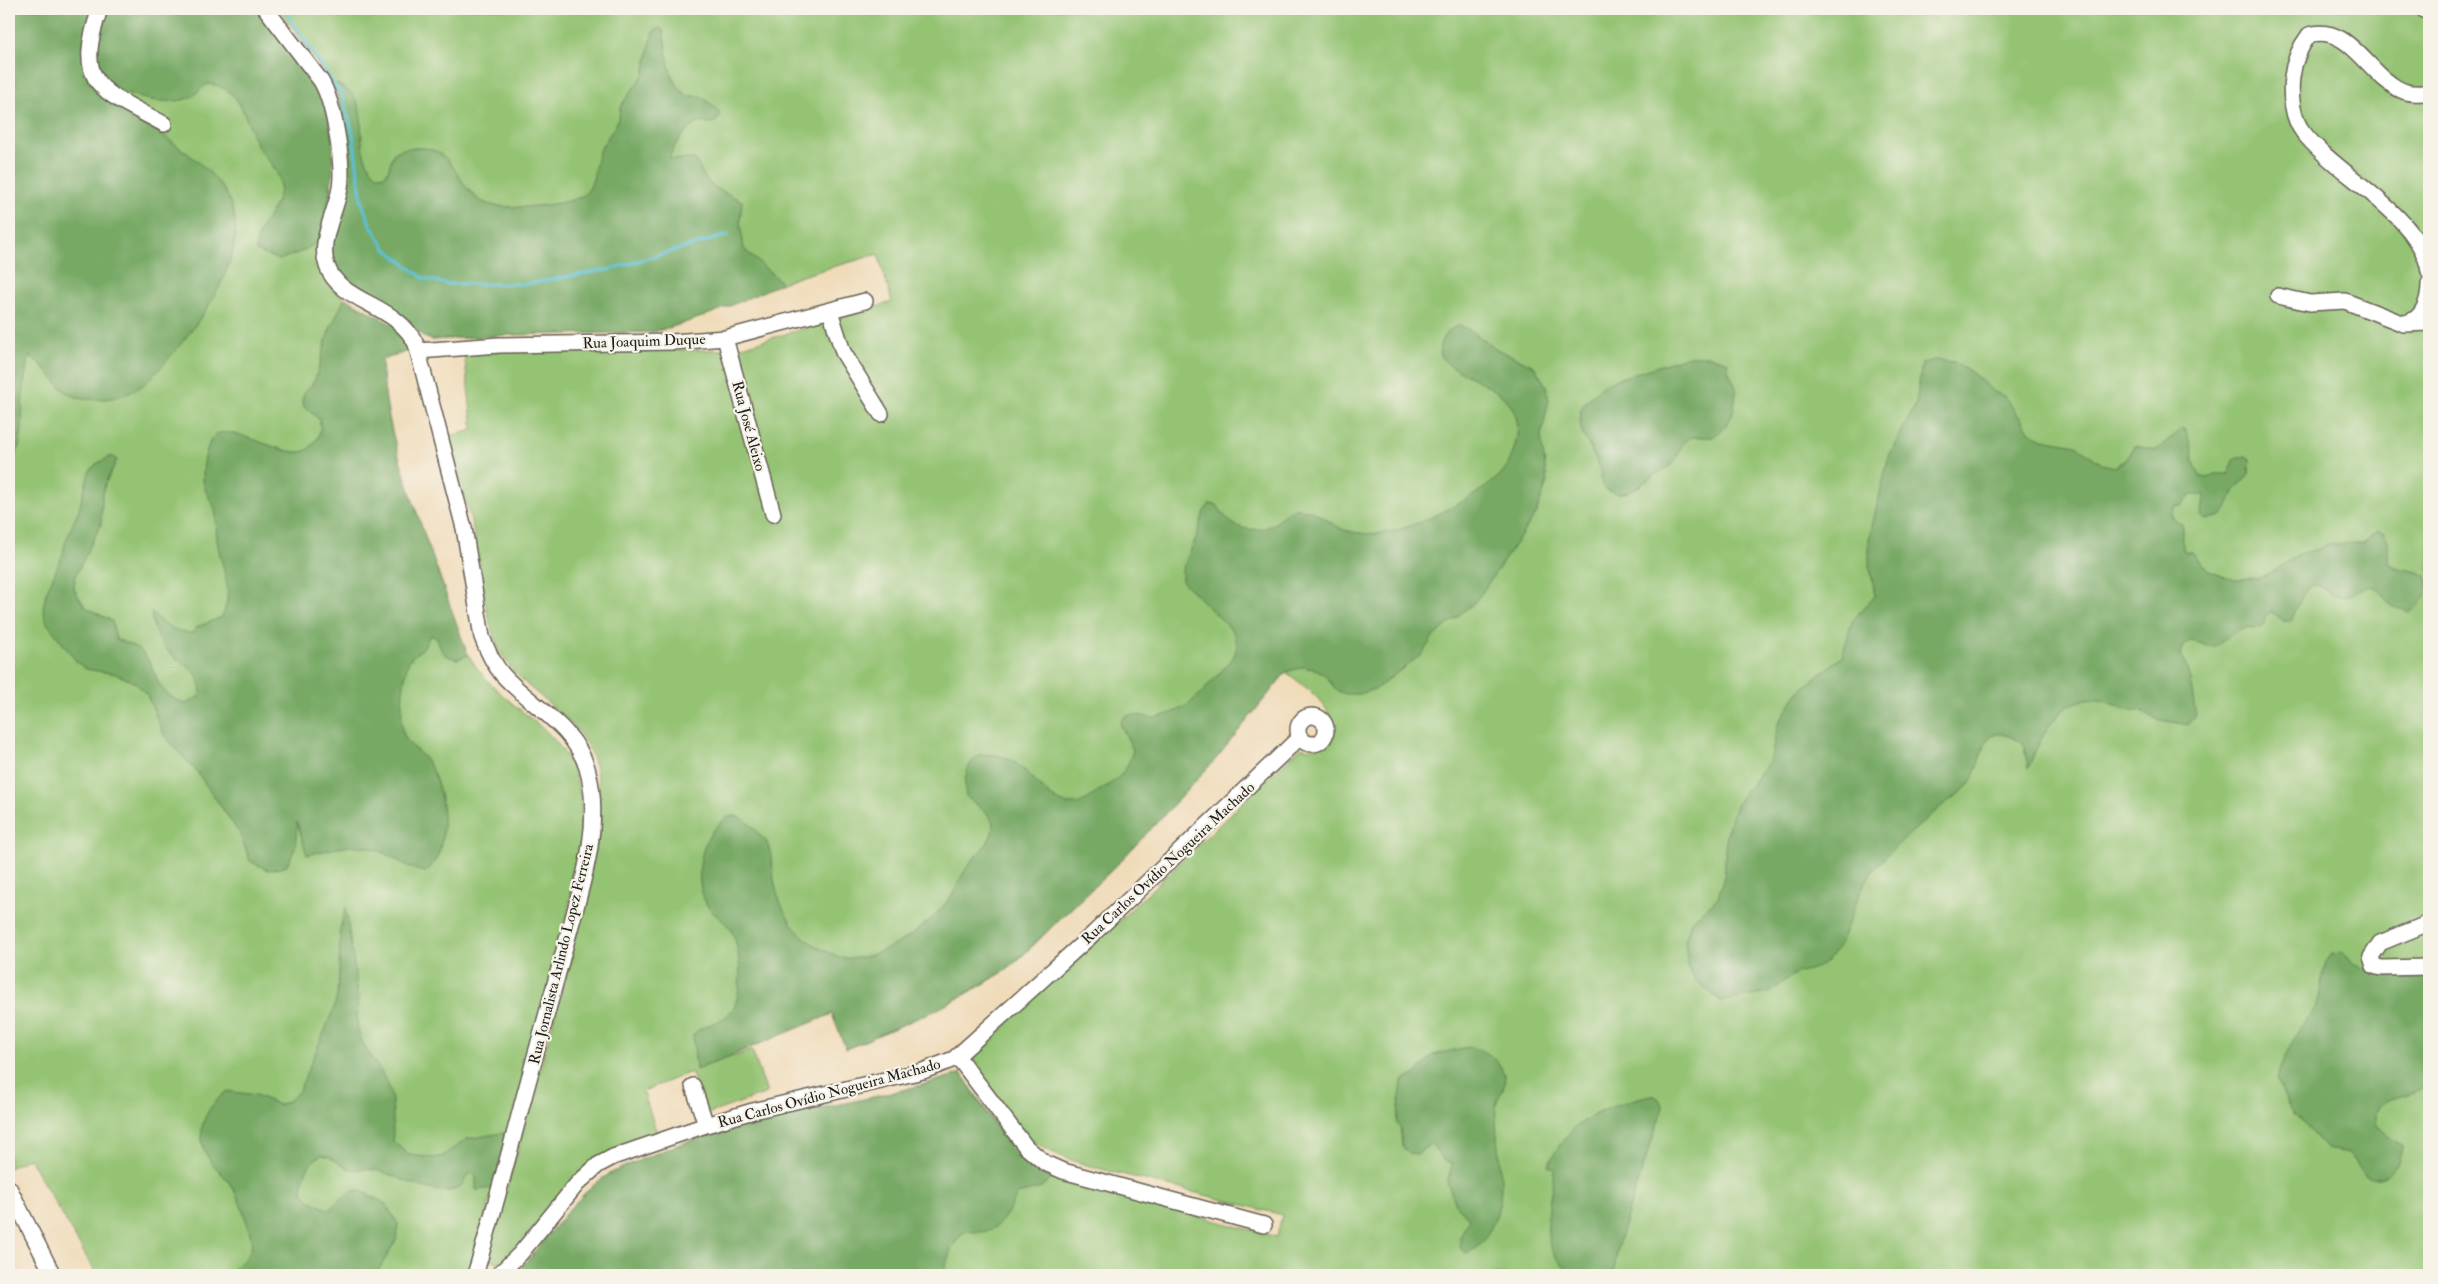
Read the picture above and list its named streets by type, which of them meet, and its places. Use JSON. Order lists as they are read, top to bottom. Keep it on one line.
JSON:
{"streets":{"street":["Rua Joaquim Duque","Rua José Aleixo","Rua Carlos Ovídio Nogueira Machado","Rua Jornalista Arlindo Lopez Ferreira"]},"crossings":[["Rua Joaquim Duque","Rua José Aleixo"],["Rua Joaquim Duque","Rua Jornalista Arlindo Lopez Ferreira"]]}
